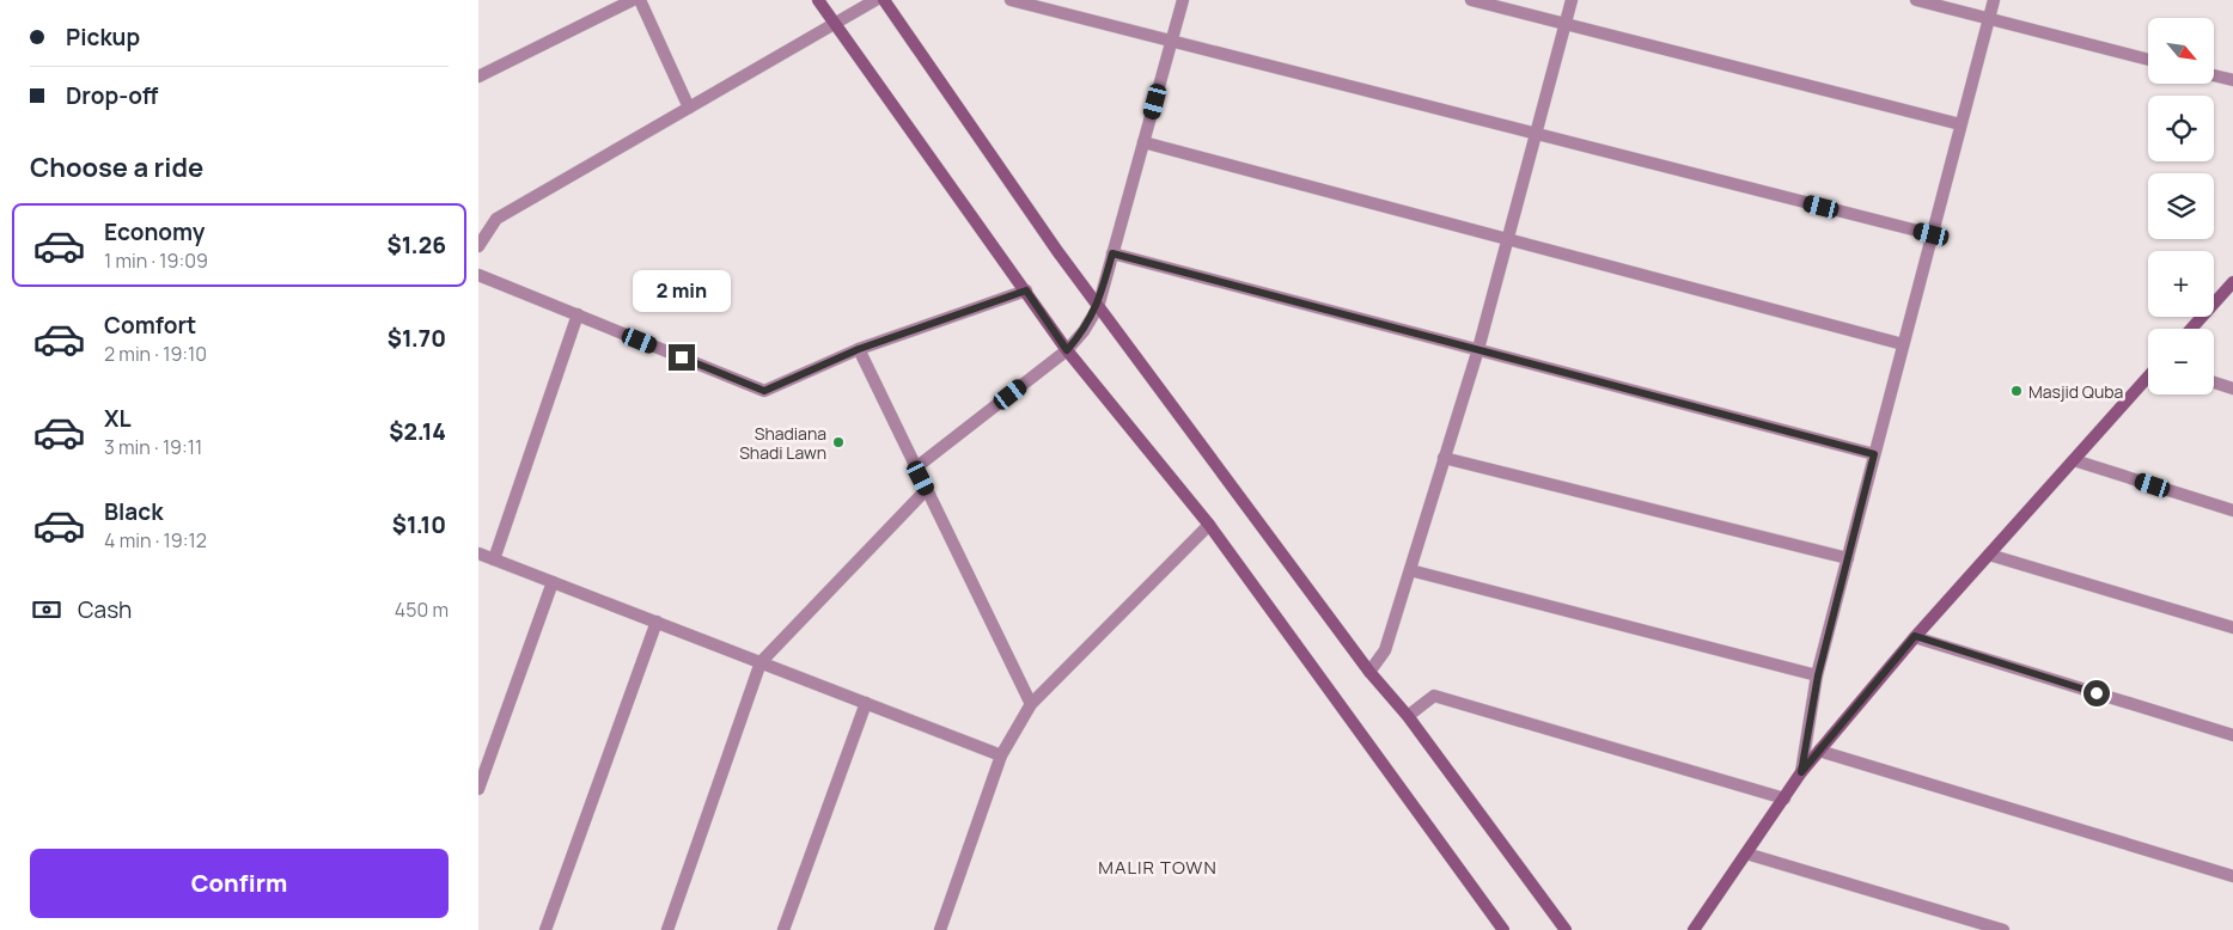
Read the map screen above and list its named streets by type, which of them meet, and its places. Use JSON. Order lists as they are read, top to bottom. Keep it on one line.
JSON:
{"districts":["MALIR TOWN"],"places":["Masjid Quba","Shadiana Shadi Lawn"],"north":"bottom right","page":{"banner":["Pickup","Drop-off"],"map_buttons":["+","−"],"heading":"Choose a ride","list":[{"name":"Economy","note":"1 min · 19:09","value":"$1.26"},{"name":"Comfort","note":"2 min · 19:10","value":"$1.70"},{"name":"XL","note":"3 min · 19:11","value":"$2.14"},{"name":"Black","note":"4 min · 19:12","value":"$1.10"}],"bubble":"2 min","pay":["Cash","450 m"],"buttons":"Confirm"}}
